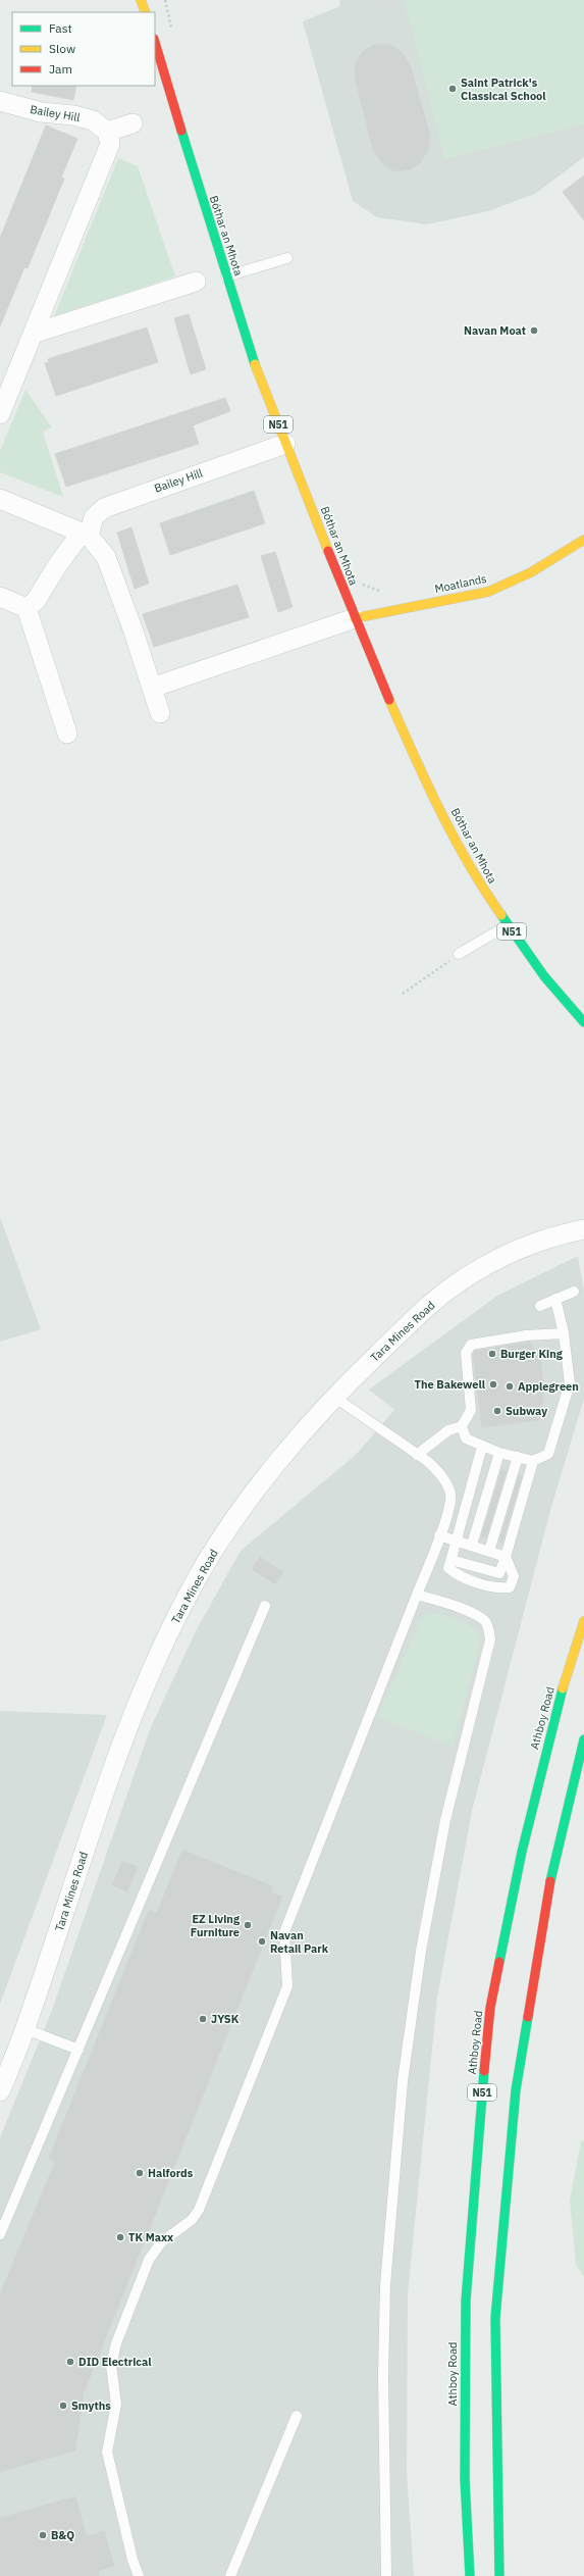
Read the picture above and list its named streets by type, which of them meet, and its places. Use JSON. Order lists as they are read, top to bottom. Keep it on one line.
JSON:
{"streets":{"main road":["Bóthar an Mhota","N51","Moatlands","Athboy Road"],"street":["Bailey Hill","Tara Mines Road"]},"crossings":[["Bailey Hill","Bóthar an Mhota"],["Bóthar an Mhota","Moatlands"]],"places":["Saint Patrick's Classical School","Navan Moat","Burger King","The Bakewell","Applegreen","Subway","EZ Living Furniture","Navan Retail Park","JYSK","Halfords","TK Maxx","DID Electrical","Smyths","B&Q"],"legend":["Fast","Slow","Jam"]}
